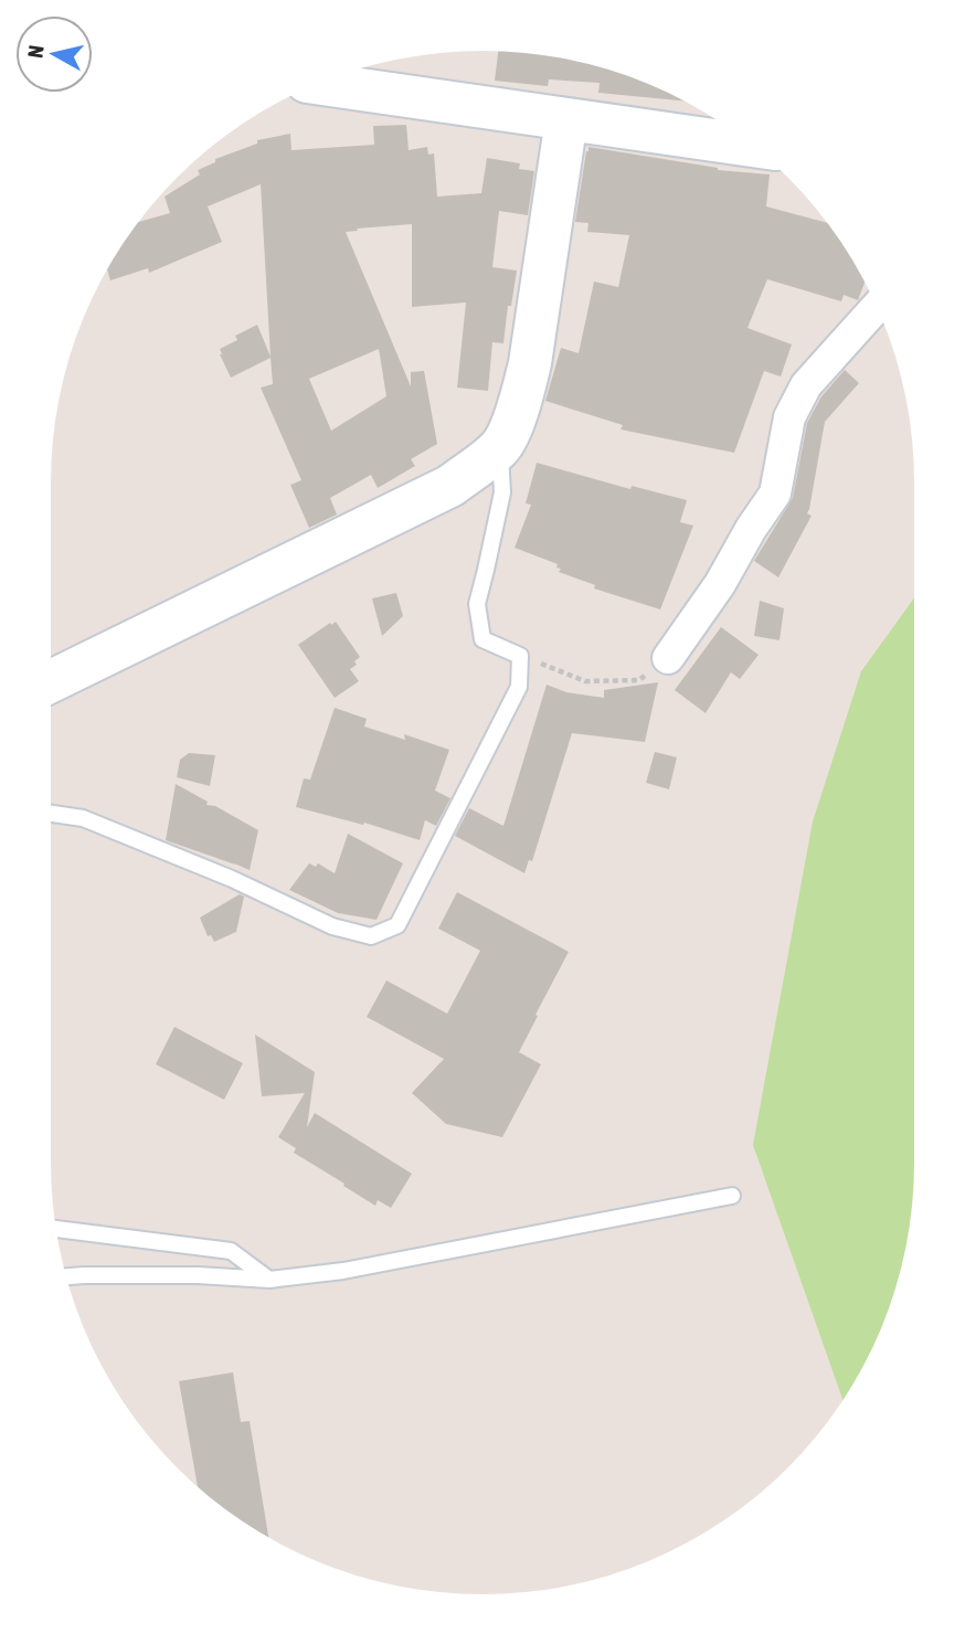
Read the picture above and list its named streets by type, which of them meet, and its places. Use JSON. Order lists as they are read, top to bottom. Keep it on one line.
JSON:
{"north":"left"}
